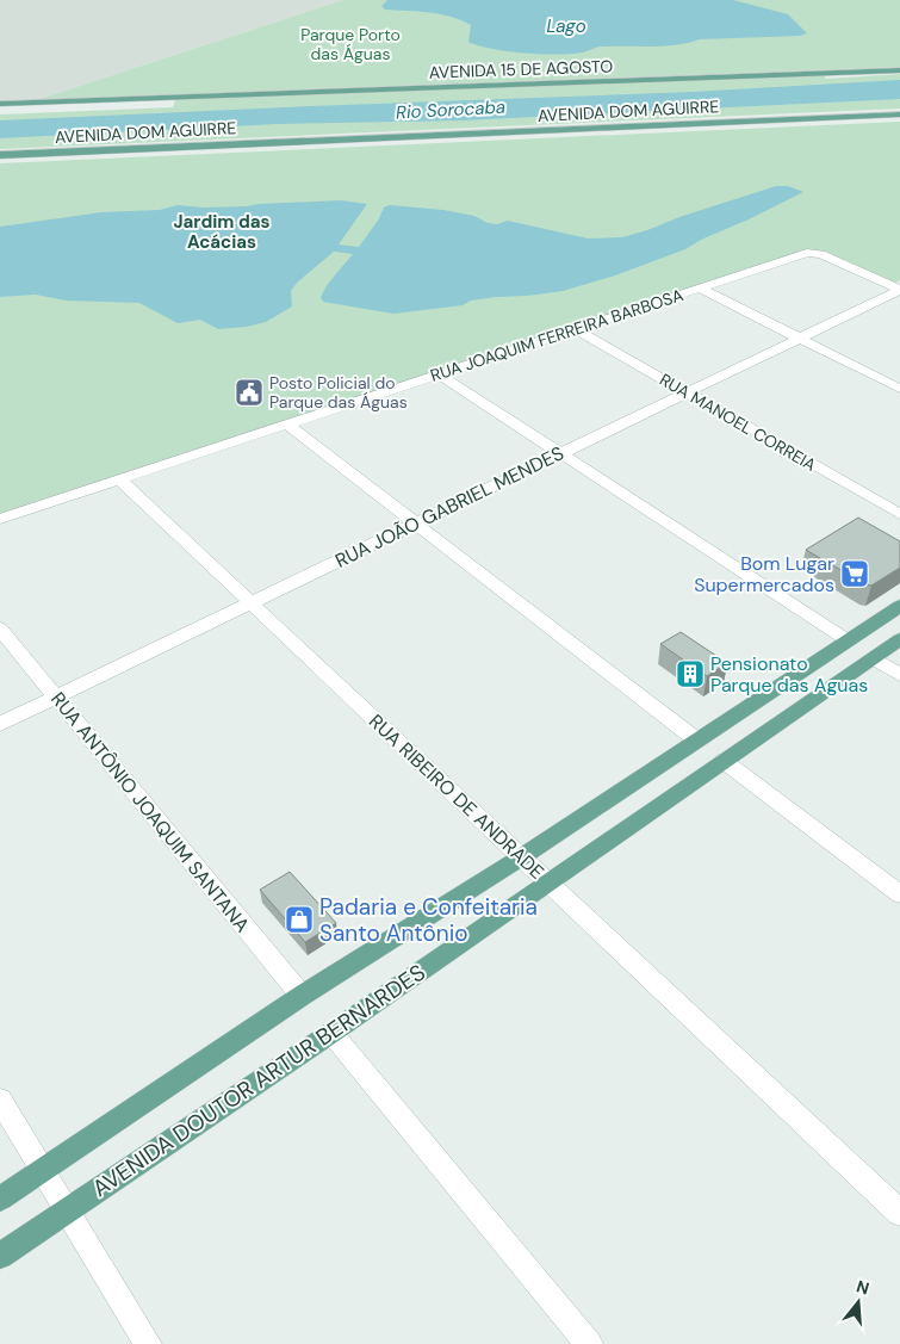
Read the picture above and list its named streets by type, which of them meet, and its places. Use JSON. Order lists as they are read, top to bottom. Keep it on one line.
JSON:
{"streets":{"main road":["AVENIDA 15 DE AGOSTO","AVENIDA DOM AGUIRRE","AVENIDA DOUTOR ARTUR BERNARDES"],"street":["RUA JOAQUIM FERREIRA BARBOSA","RUA MANOEL CORREIA","RUA JOÃO GABRIEL MENDES","RUA RIBEIRO DE ANDRADE","RUA ANTÔNIO JOAQUIM SANTANA"]},"crossings":[["RUA JOAQUIM FERREIRA BARBOSA","RUA MANOEL CORREIA"],["RUA JOAQUIM FERREIRA BARBOSA","RUA JOÃO GABRIEL MENDES"],["RUA JOAQUIM FERREIRA BARBOSA","RUA RIBEIRO DE ANDRADE"],["RUA MANOEL CORREIA","RUA JOÃO GABRIEL MENDES"],["RUA JOÃO GABRIEL MENDES","RUA RIBEIRO DE ANDRADE"],["RUA JOÃO GABRIEL MENDES","RUA ANTÔNIO JOAQUIM SANTANA"],["RUA RIBEIRO DE ANDRADE","AVENIDA DOUTOR ARTUR BERNARDES"],["RUA ANTÔNIO JOAQUIM SANTANA","AVENIDA DOUTOR ARTUR BERNARDES"]],"districts":["Jardim das Acácias"],"water":["Lago","Rio Sorocaba"],"parks":["Parque Porto das Águas"],"places":{"public building":["Posto Policial do Parque das Águas"],"supermarket":["Bom Lugar Supermercados"],"building":["Pensionato Parque das Aguas"],"shop":["Padaria e Confeitaria Santo Antônio"]},"north":"top"}
